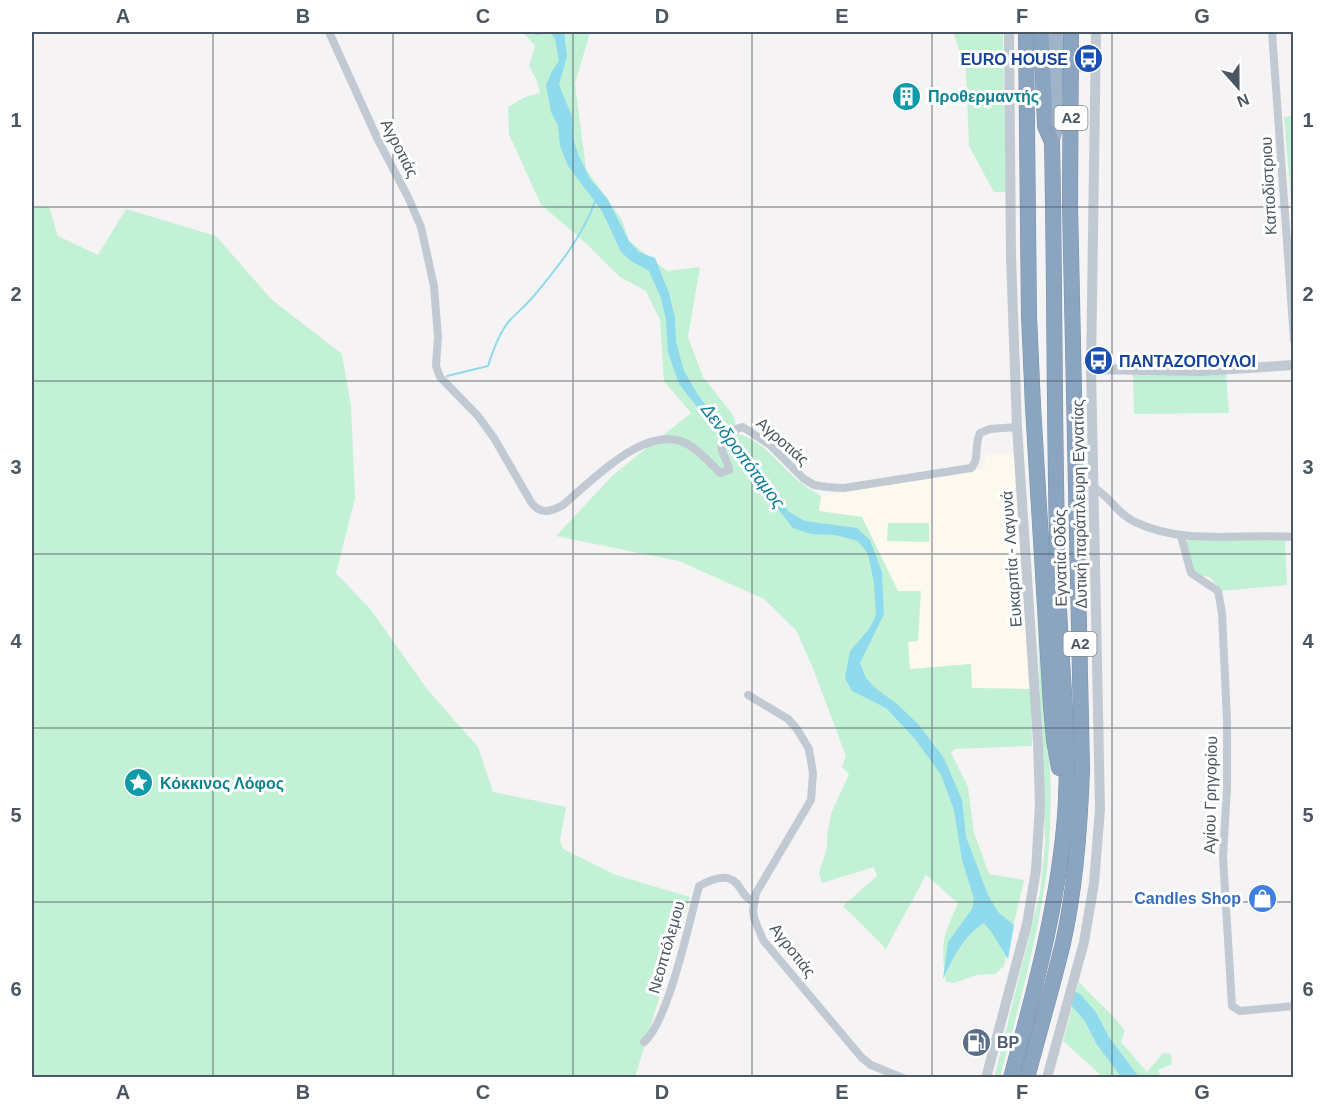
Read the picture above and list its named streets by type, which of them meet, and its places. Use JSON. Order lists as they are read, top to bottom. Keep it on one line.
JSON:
{"streets":{"highway":["Α2","Εγνατία Οδός"],"street":["Αγροτιάς","Καποδίστριου","Δυτική παράπλευρη Εγνατίας","Ευκαρπία - Λαγυνά","Αγίου Γρηγορίου","Νεοπτόλεμου"]},"crossings":[["Α2","Εγνατία Οδός"],["Αγροτιάς","Ευκαρπία - Λαγυνά"],["Αγροτιάς","Νεοπτόλεμου"]],"water":["Δενδροπόταμος"],"places":{"bus stop":["EURO HOUSE","ΠΑΝΤΑΖΟΠΟΥΛΟΙ"],"building":["Προθερμαντής"],"place":["Κόκκινος Λόφος"],"shop":["Candles Shop"],"fuel station":["BP"]},"north":"bottom","grid":{"columns":["A","B","C","D","E","F","G"],"rows":["1","2","3","4","5","6"]}}
